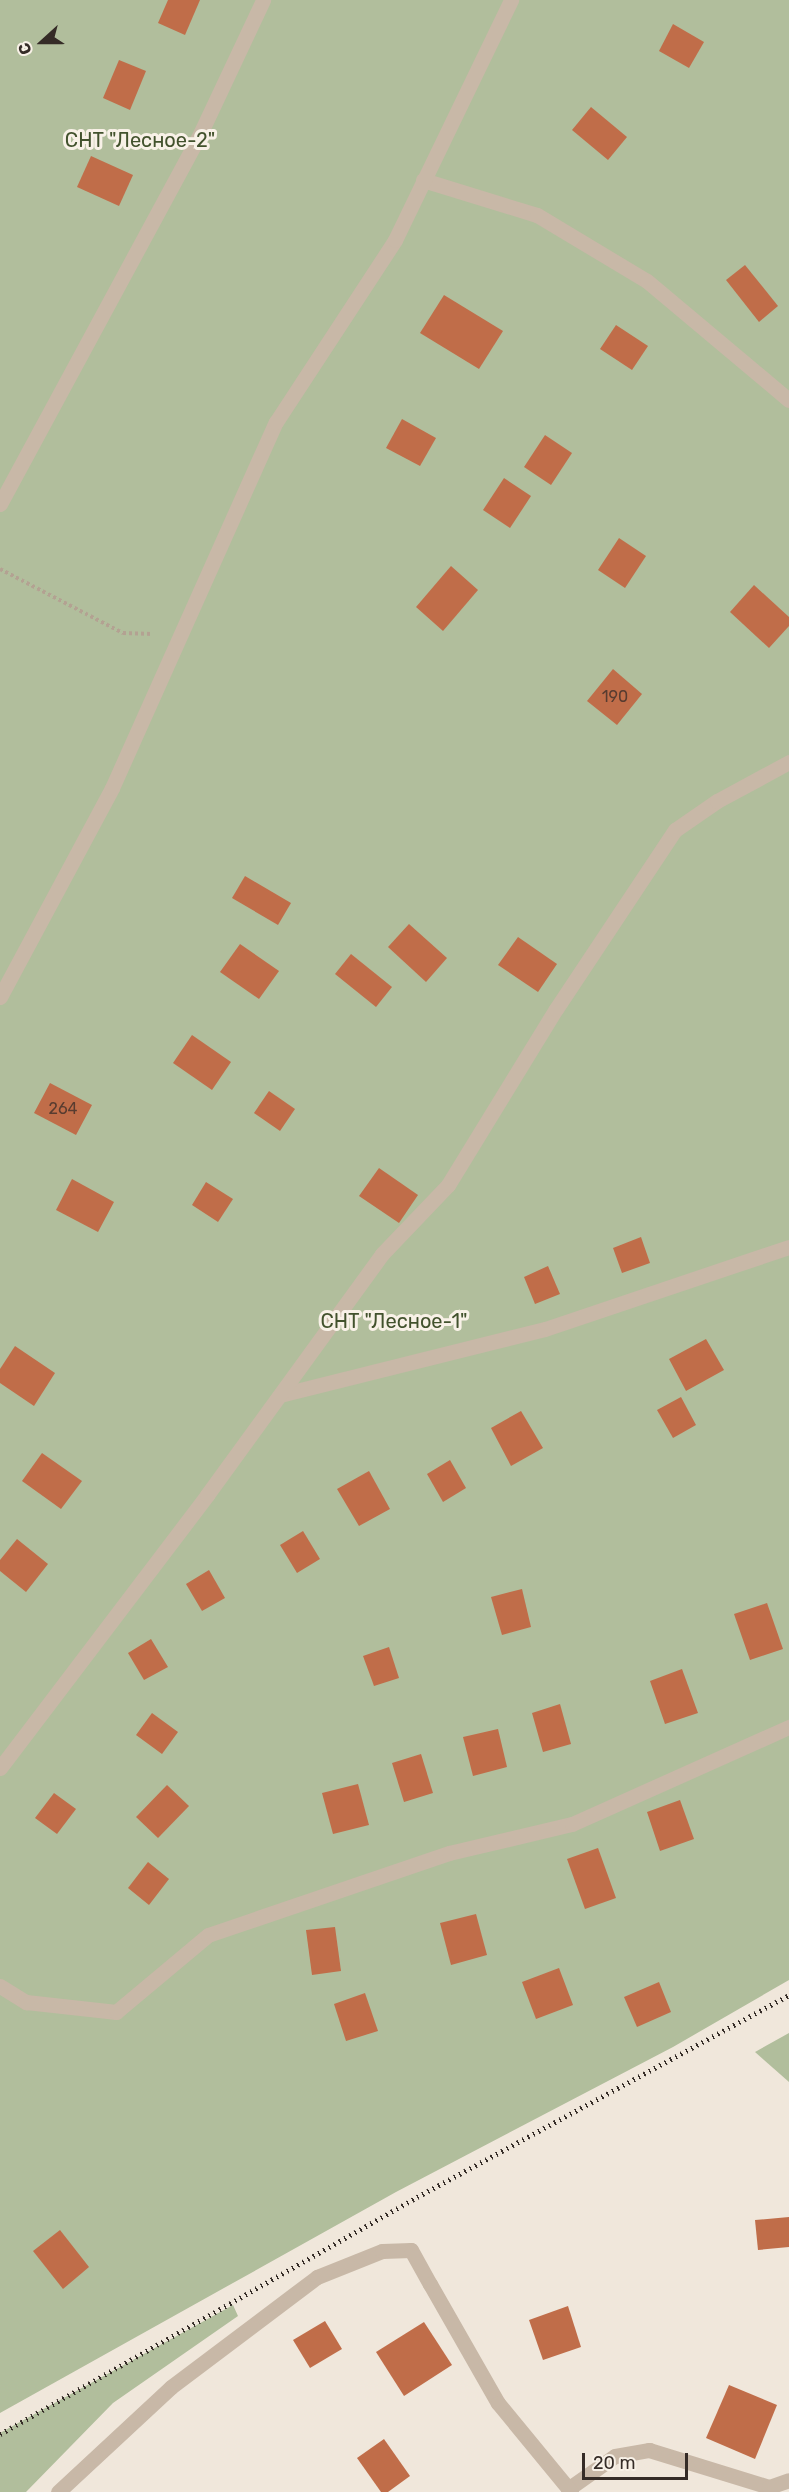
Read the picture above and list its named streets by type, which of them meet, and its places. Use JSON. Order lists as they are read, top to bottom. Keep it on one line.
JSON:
{"parks":["СНТ \"Лесное-2\"","СНТ \"Лесное-1\""],"house_numbers":["190","264"],"scale_bar":"20 m","north":"left"}
